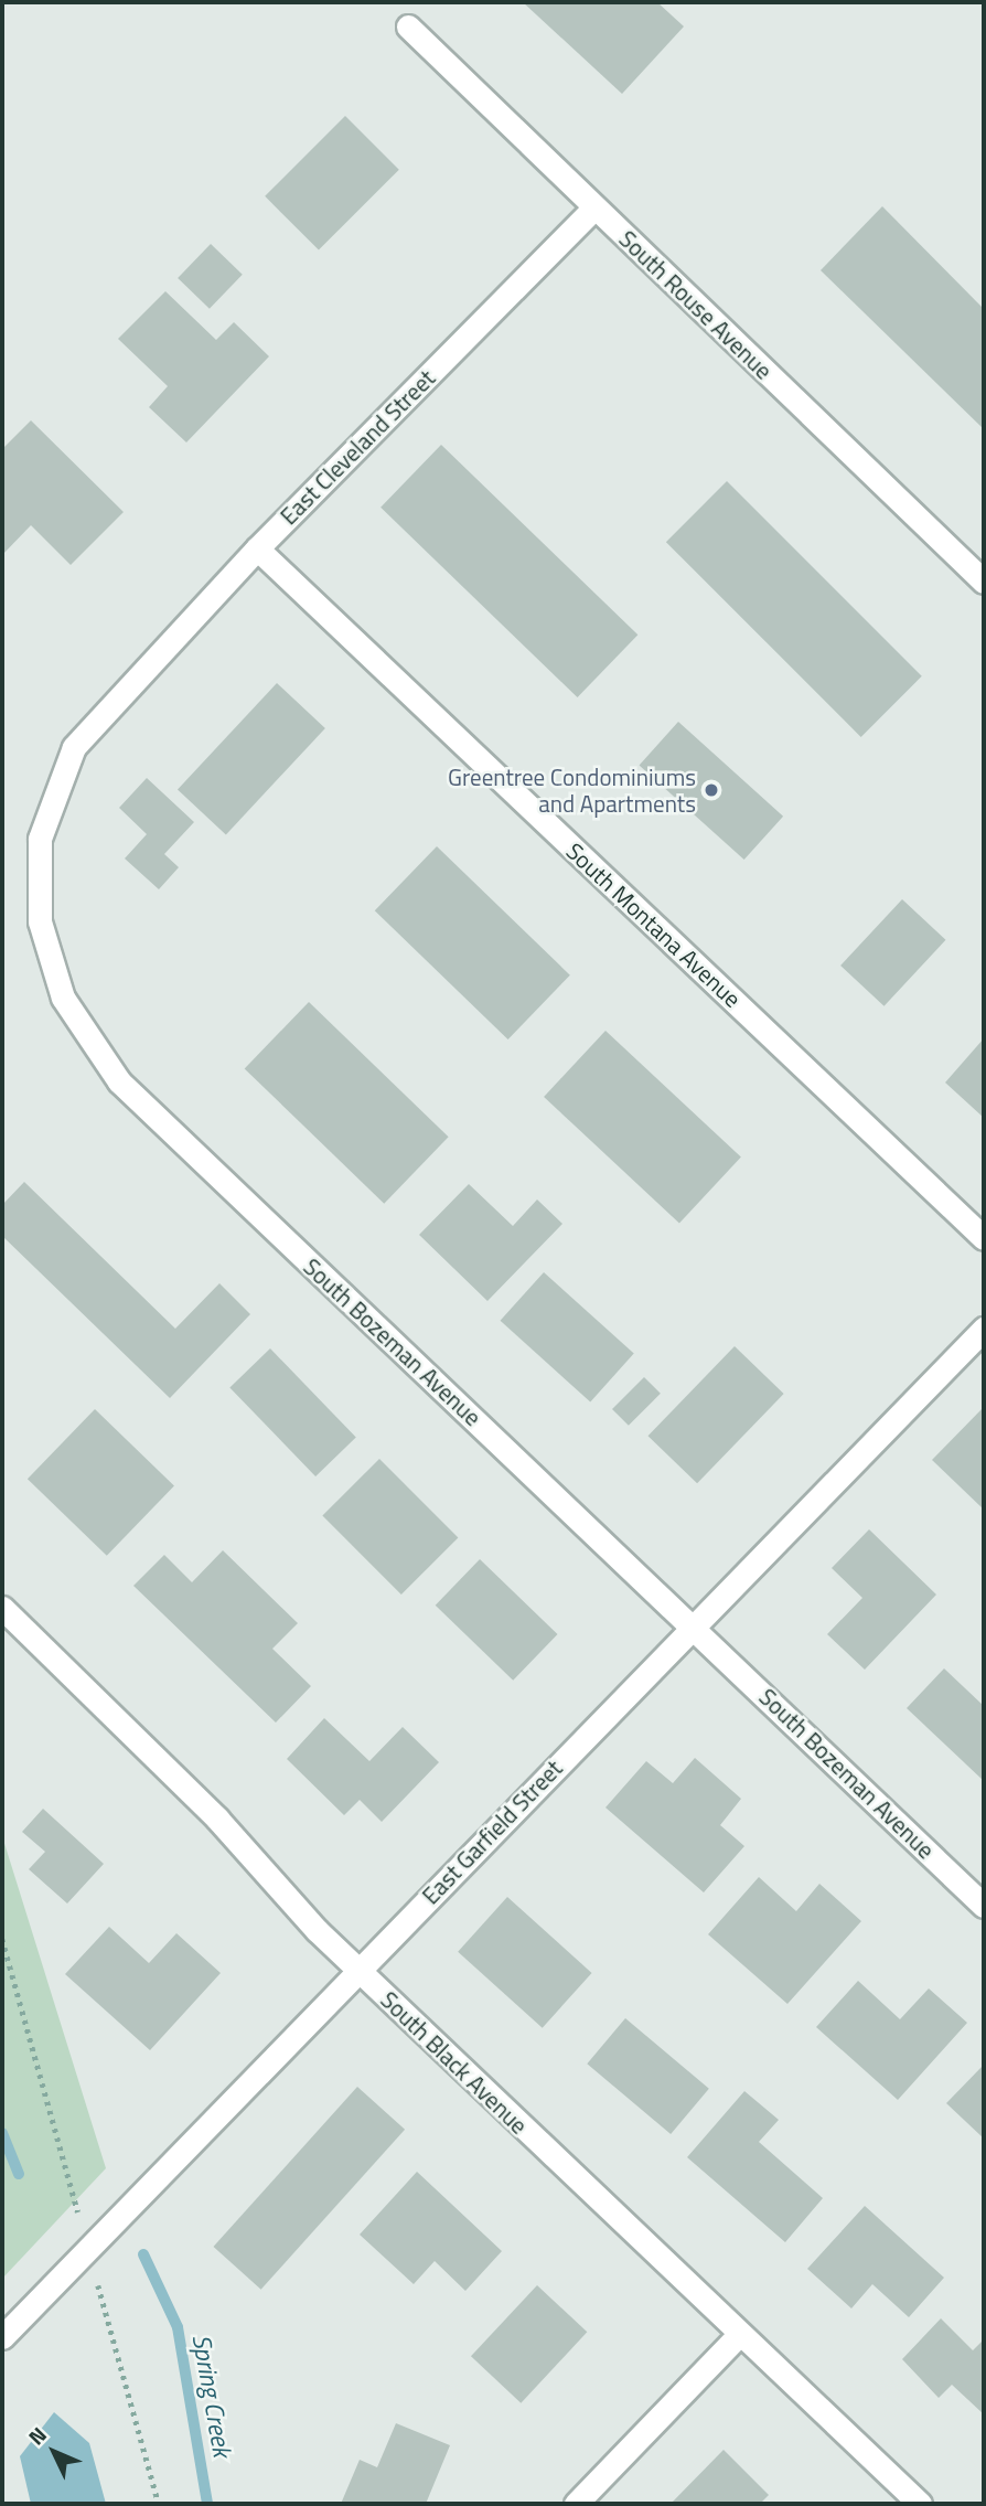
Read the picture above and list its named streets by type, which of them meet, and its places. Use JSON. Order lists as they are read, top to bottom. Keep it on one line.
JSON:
{"streets":{"street":["South Rouse Avenue","East Cleveland Street","South Montana Avenue","South Bozeman Avenue","East Garfield Street","South Black Avenue"]},"crossings":[["South Rouse Avenue","East Cleveland Street"],["East Cleveland Street","South Montana Avenue"],["East Cleveland Street","South Bozeman Avenue"],["South Bozeman Avenue","East Garfield Street"],["East Garfield Street","South Black Avenue"]],"water":["Spring Creek"],"places":["Greentree Condominiums and Apartments"],"north":"top left"}
